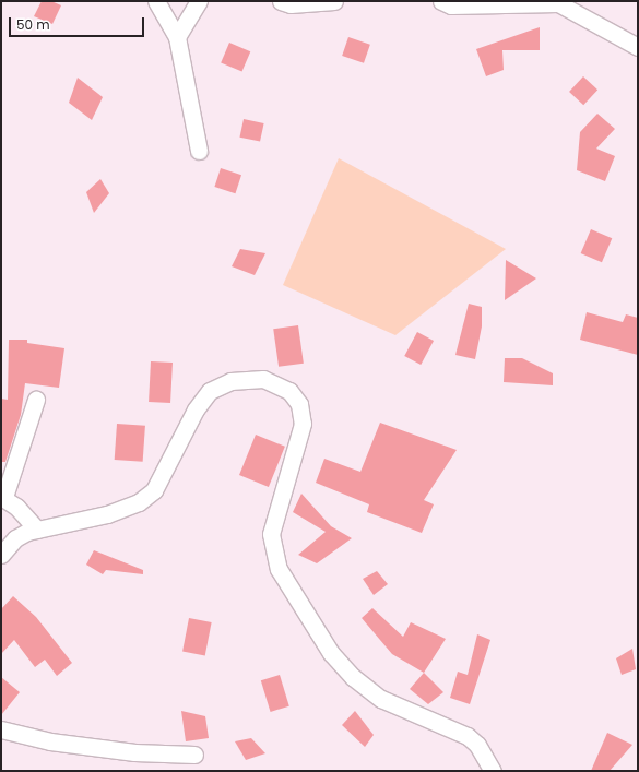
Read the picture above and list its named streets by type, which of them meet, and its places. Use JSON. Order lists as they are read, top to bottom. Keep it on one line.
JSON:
{"scale_bar":"50 m"}
